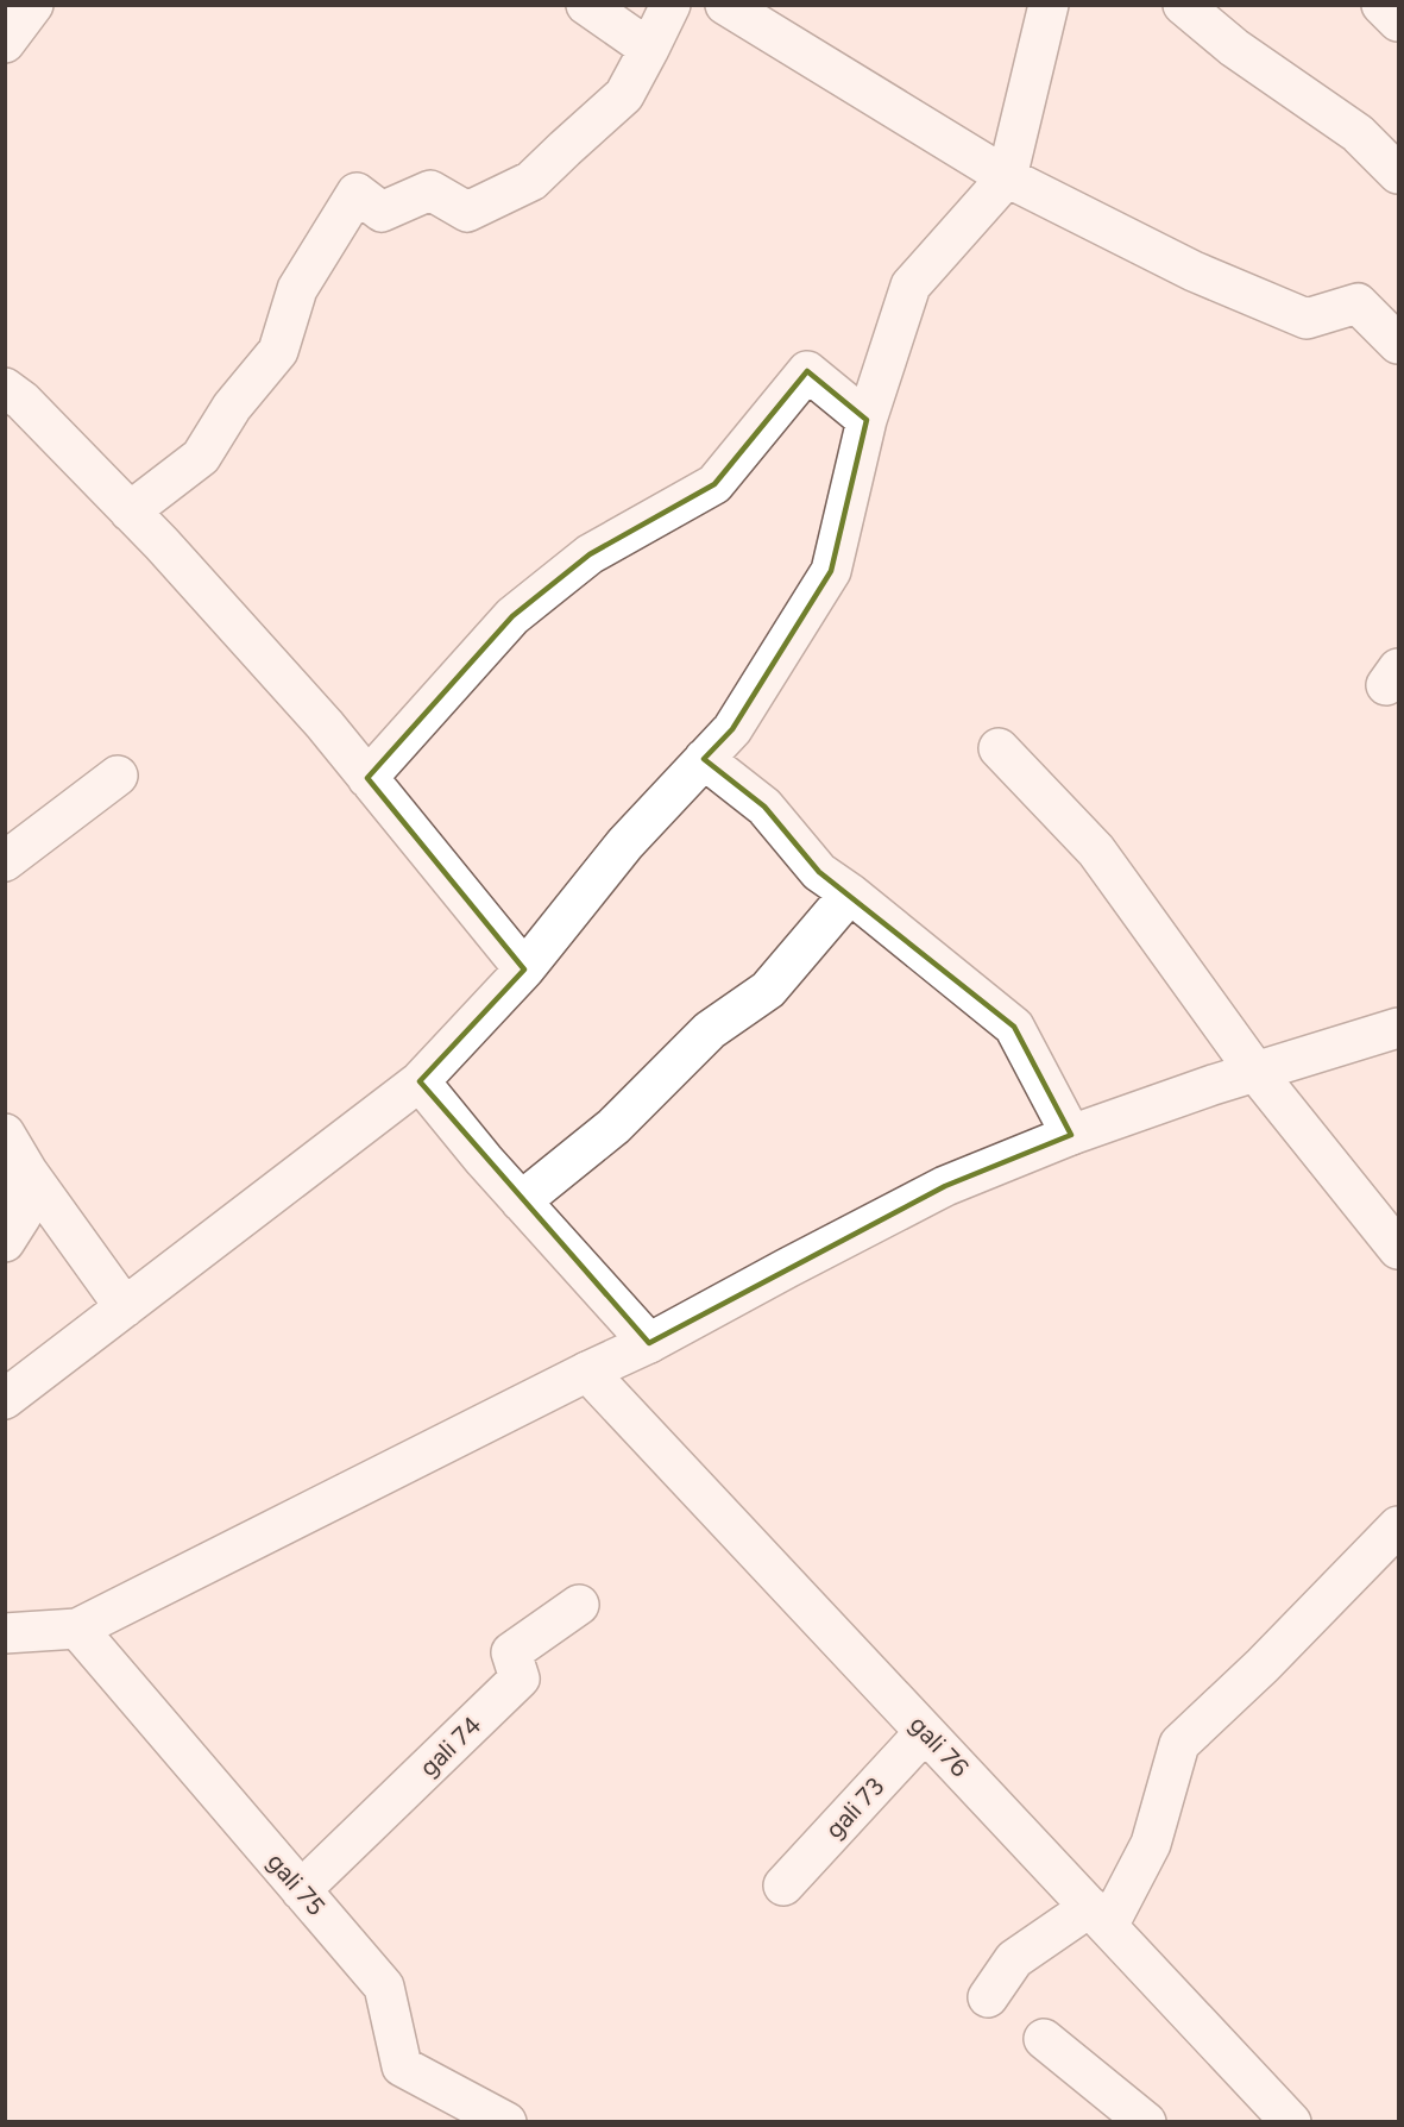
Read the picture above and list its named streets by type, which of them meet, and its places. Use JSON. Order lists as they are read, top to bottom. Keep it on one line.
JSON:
{"streets":{"street":["gali 74","gali 76","gali 73","gali 75"]},"crossings":[["gali 74","gali 75"],["gali 76","gali 73"]]}
